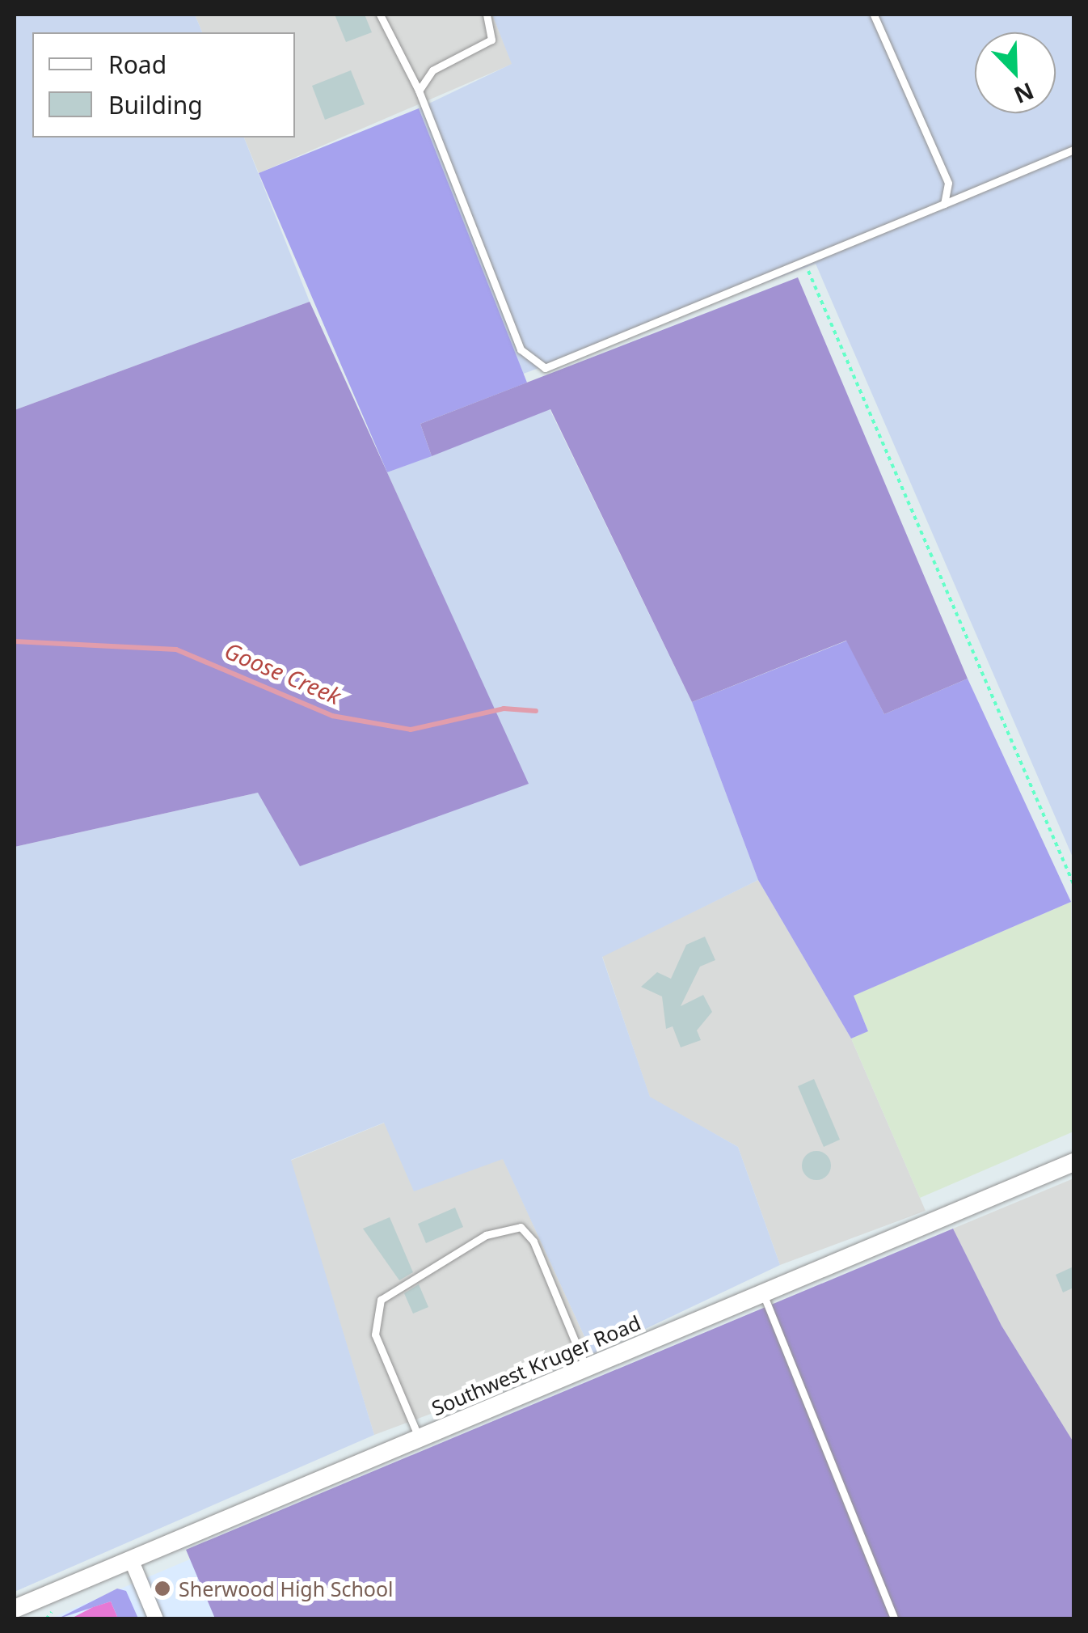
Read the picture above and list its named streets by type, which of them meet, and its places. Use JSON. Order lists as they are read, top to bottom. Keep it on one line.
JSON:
{"streets":{"street":["Southwest Kruger Road"]},"water":["Goose Creek"],"places":["Sherwood High School"],"legend":["Road","Building"],"north":"bottom right"}
